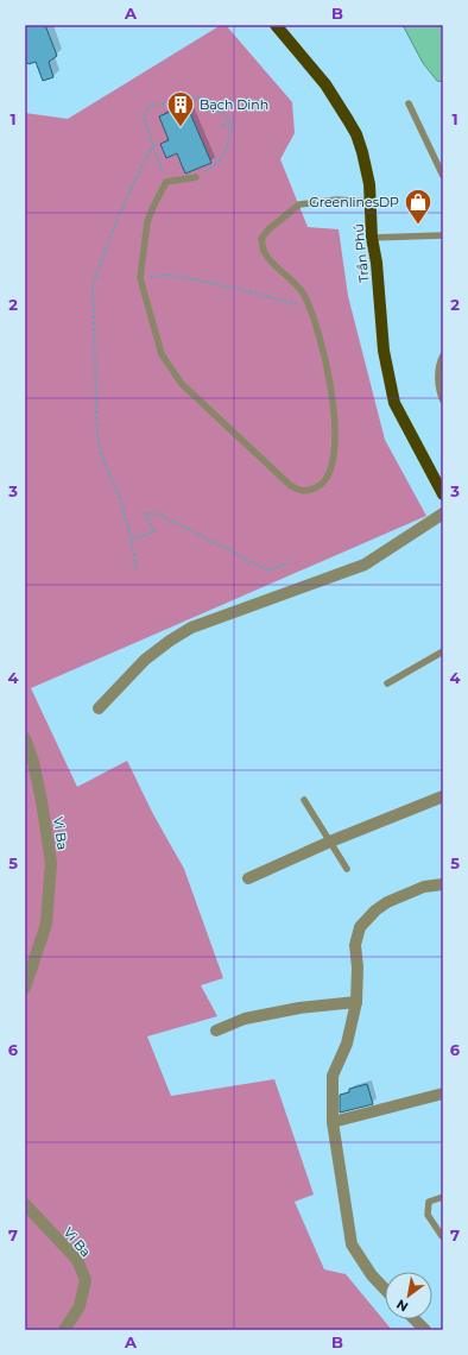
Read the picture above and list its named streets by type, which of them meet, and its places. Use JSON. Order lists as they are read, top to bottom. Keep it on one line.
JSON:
{"streets":{"main road":["Trần Phú"],"street":["Vi Ba"]},"places":{"building":["Bạch Dinh"],"shop":["GreenlinesDP"]},"north":"bottom left","grid":{"columns":["A","B"],"rows":["1","2","3","4","5","6","7"]}}
